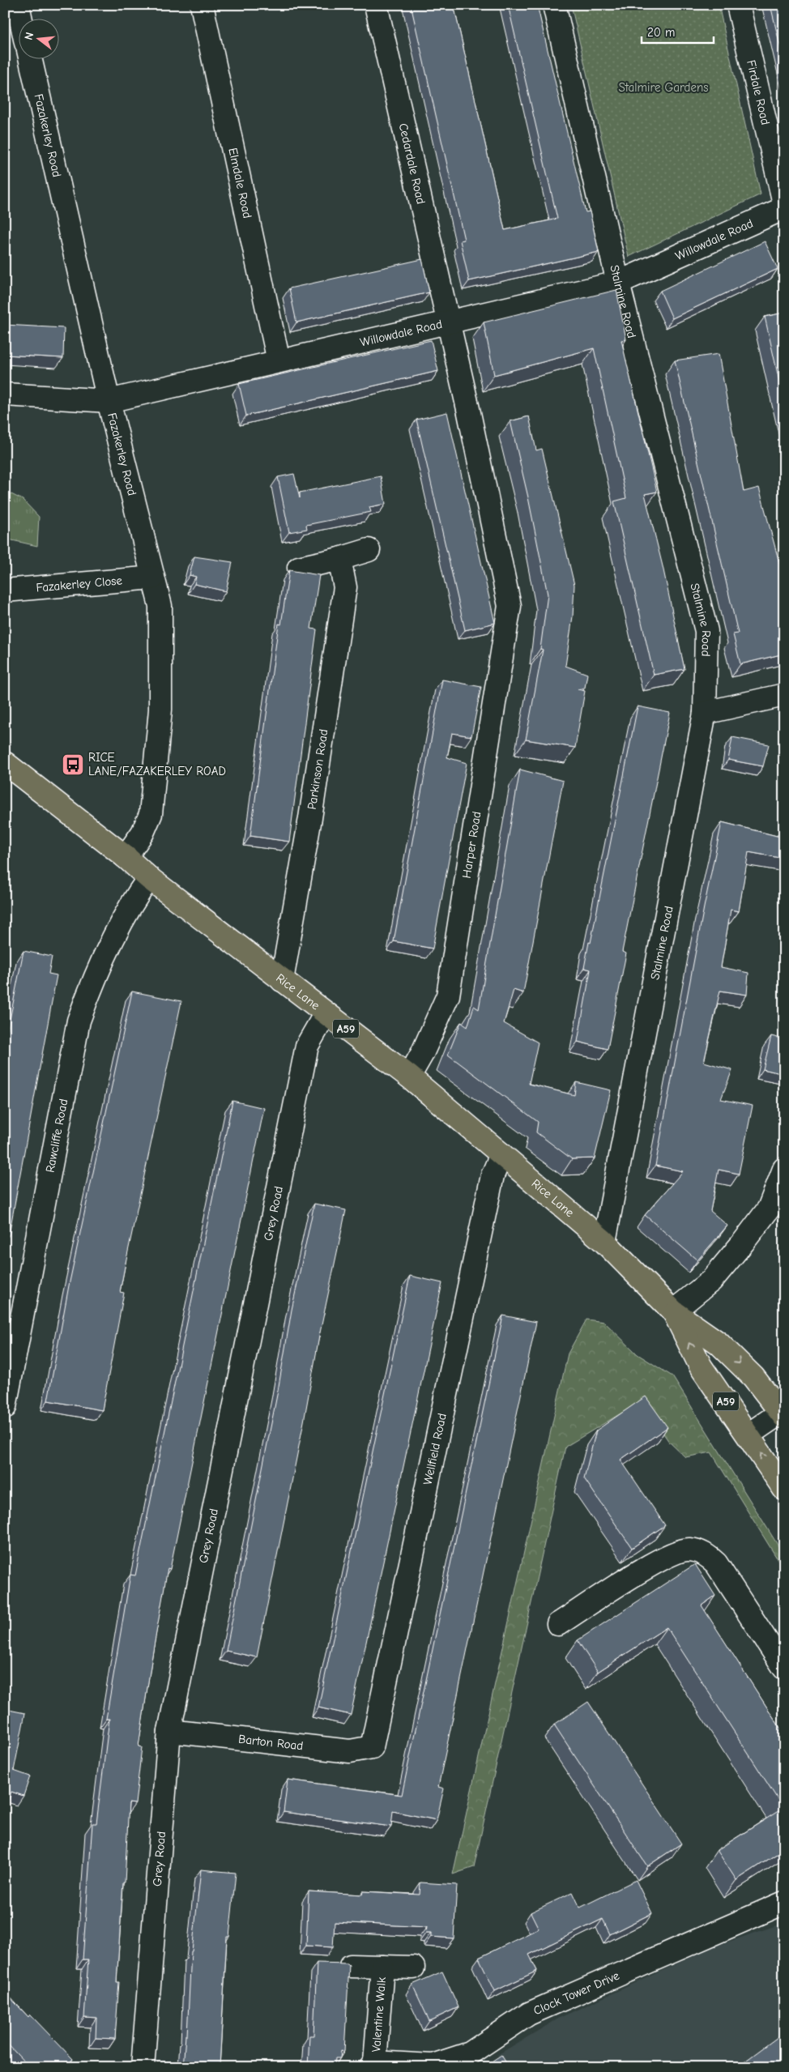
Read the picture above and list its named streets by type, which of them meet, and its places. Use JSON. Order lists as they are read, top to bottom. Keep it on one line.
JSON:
{"streets":{"highway":["Rice Lane","A59"],"street":["Firdale Road","Fazakerley Road","Cedardale Road","Elmdale Road","Willowdale Road","Stalmine Road","Fazakerley Close","Parkinson Road","Harper Road","Rawcliffe Road","Grey Road","Wellfield Road","Barton Road","Clock Tower Drive","Valentine Walk"]},"crossings":[["Fazakerley Road","Willowdale Road"],["Fazakerley Road","Fazakerley Close"],["Fazakerley Road","Rice Lane"],["Cedardale Road","Willowdale Road"],["Cedardale Road","Harper Road"],["Elmdale Road","Willowdale Road"],["Willowdale Road","Stalmine Road"],["Stalmine Road","Rice Lane"],["Parkinson Road","Rice Lane"],["Harper Road","Rice Lane"],["Rice Lane","Rawcliffe Road"],["Rice Lane","Grey Road"],["Rice Lane","Wellfield Road"],["Grey Road","Barton Road"],["Wellfield Road","Barton Road"],["Clock Tower Drive","Valentine Walk"]],"parks":["Stalmire Gardens"],"places":{"bus stop":["RICE LANE/FAZAKERLEY ROAD"]},"scale_bar":"20 m","north":"left"}
